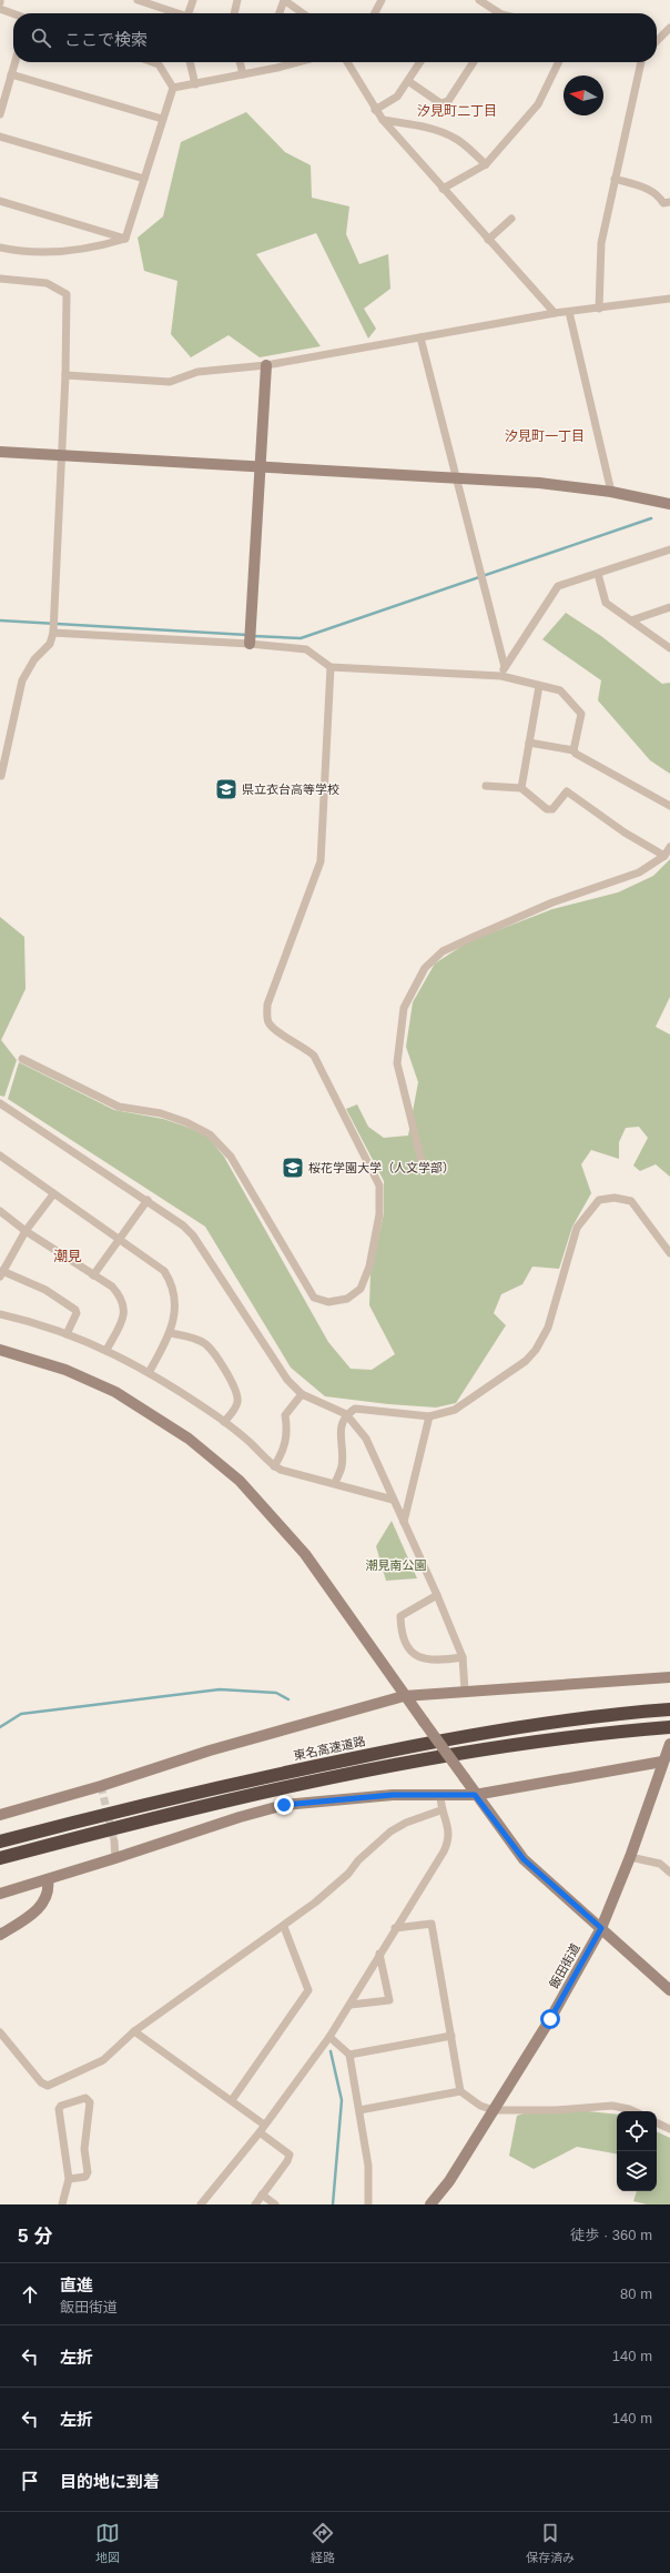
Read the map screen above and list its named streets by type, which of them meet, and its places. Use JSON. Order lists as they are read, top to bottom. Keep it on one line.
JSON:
{"streets":{"highway":["東名高速道路"],"street":["飯田街道"]},"districts":["汐見町二丁目","汐見町一丁目","潮見"],"parks":["潮見南公園"],"places":{"school or university":["県立衣台高等学校","桜花学園大学（人文学部）"]},"north":"left","page":{"search":"ここで検索","heading":["5 分","徒歩 · 360 m"],"list":[["直進","飯田街道","80 m"],["左折","140 m"],["左折","140 m"],"目的地に到着"],"nav":["地図","経路","保存済み"]}}
